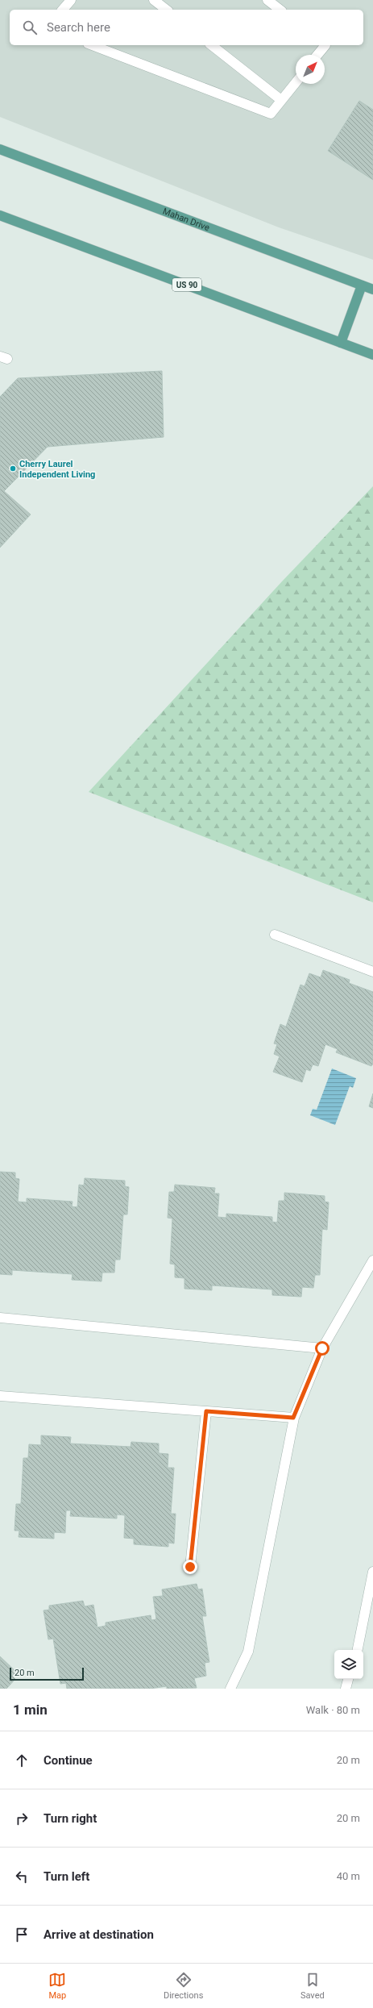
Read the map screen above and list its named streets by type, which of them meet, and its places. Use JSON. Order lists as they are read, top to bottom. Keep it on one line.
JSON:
{"streets":{"main road":["Mahan Drive","US 90"]},"places":["Cherry Laurel Independent Living"],"scale_bar":"20 m","north":"top right","page":{"search":"Search here","scale":"20 m","heading":["1 min","Walk · 80 m"],"list":[["Continue","20 m"],["Turn right","20 m"],["Turn left","40 m"],"Arrive at destination"],"nav":["Map","Directions","Saved"]}}
